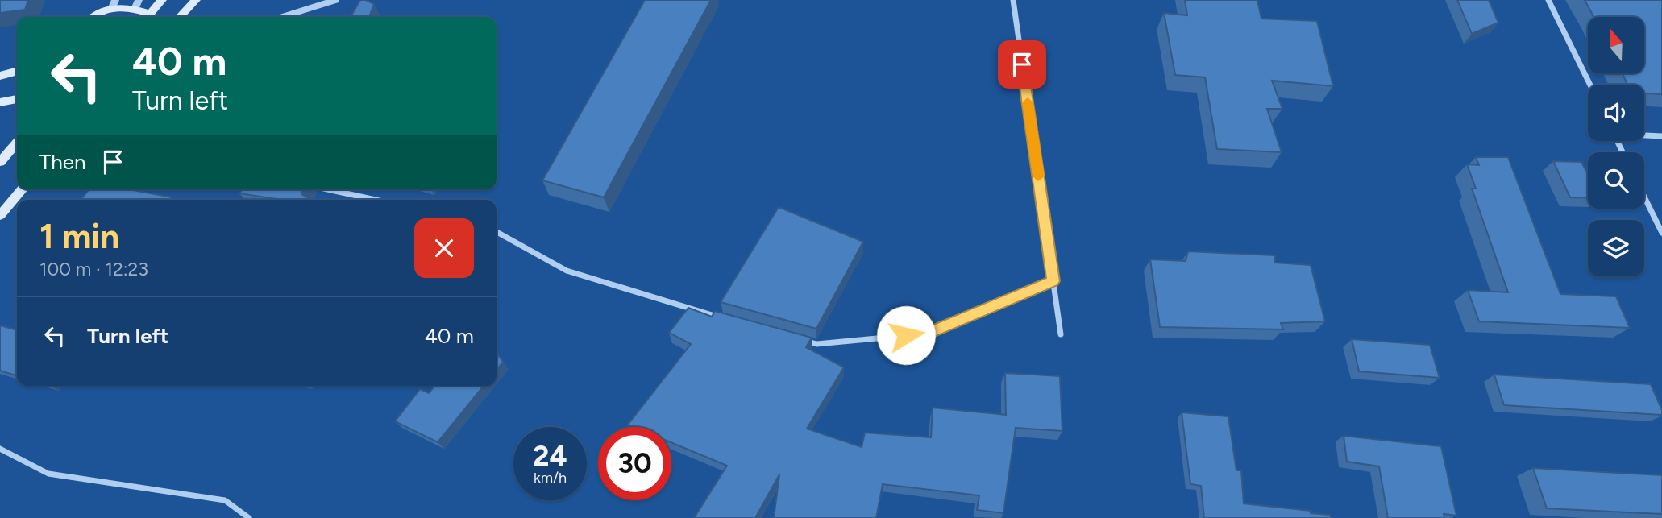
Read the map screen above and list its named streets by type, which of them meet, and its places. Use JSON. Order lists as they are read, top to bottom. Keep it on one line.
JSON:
{"north":"top","page":{"turn":["40 m","Turn left"],"then":"Then","heading":["1 min","100 m · 12:23"],"list":[{"name":"Turn left","value":"40 m"}],"speed":"24 km/h","limit":"30"}}
